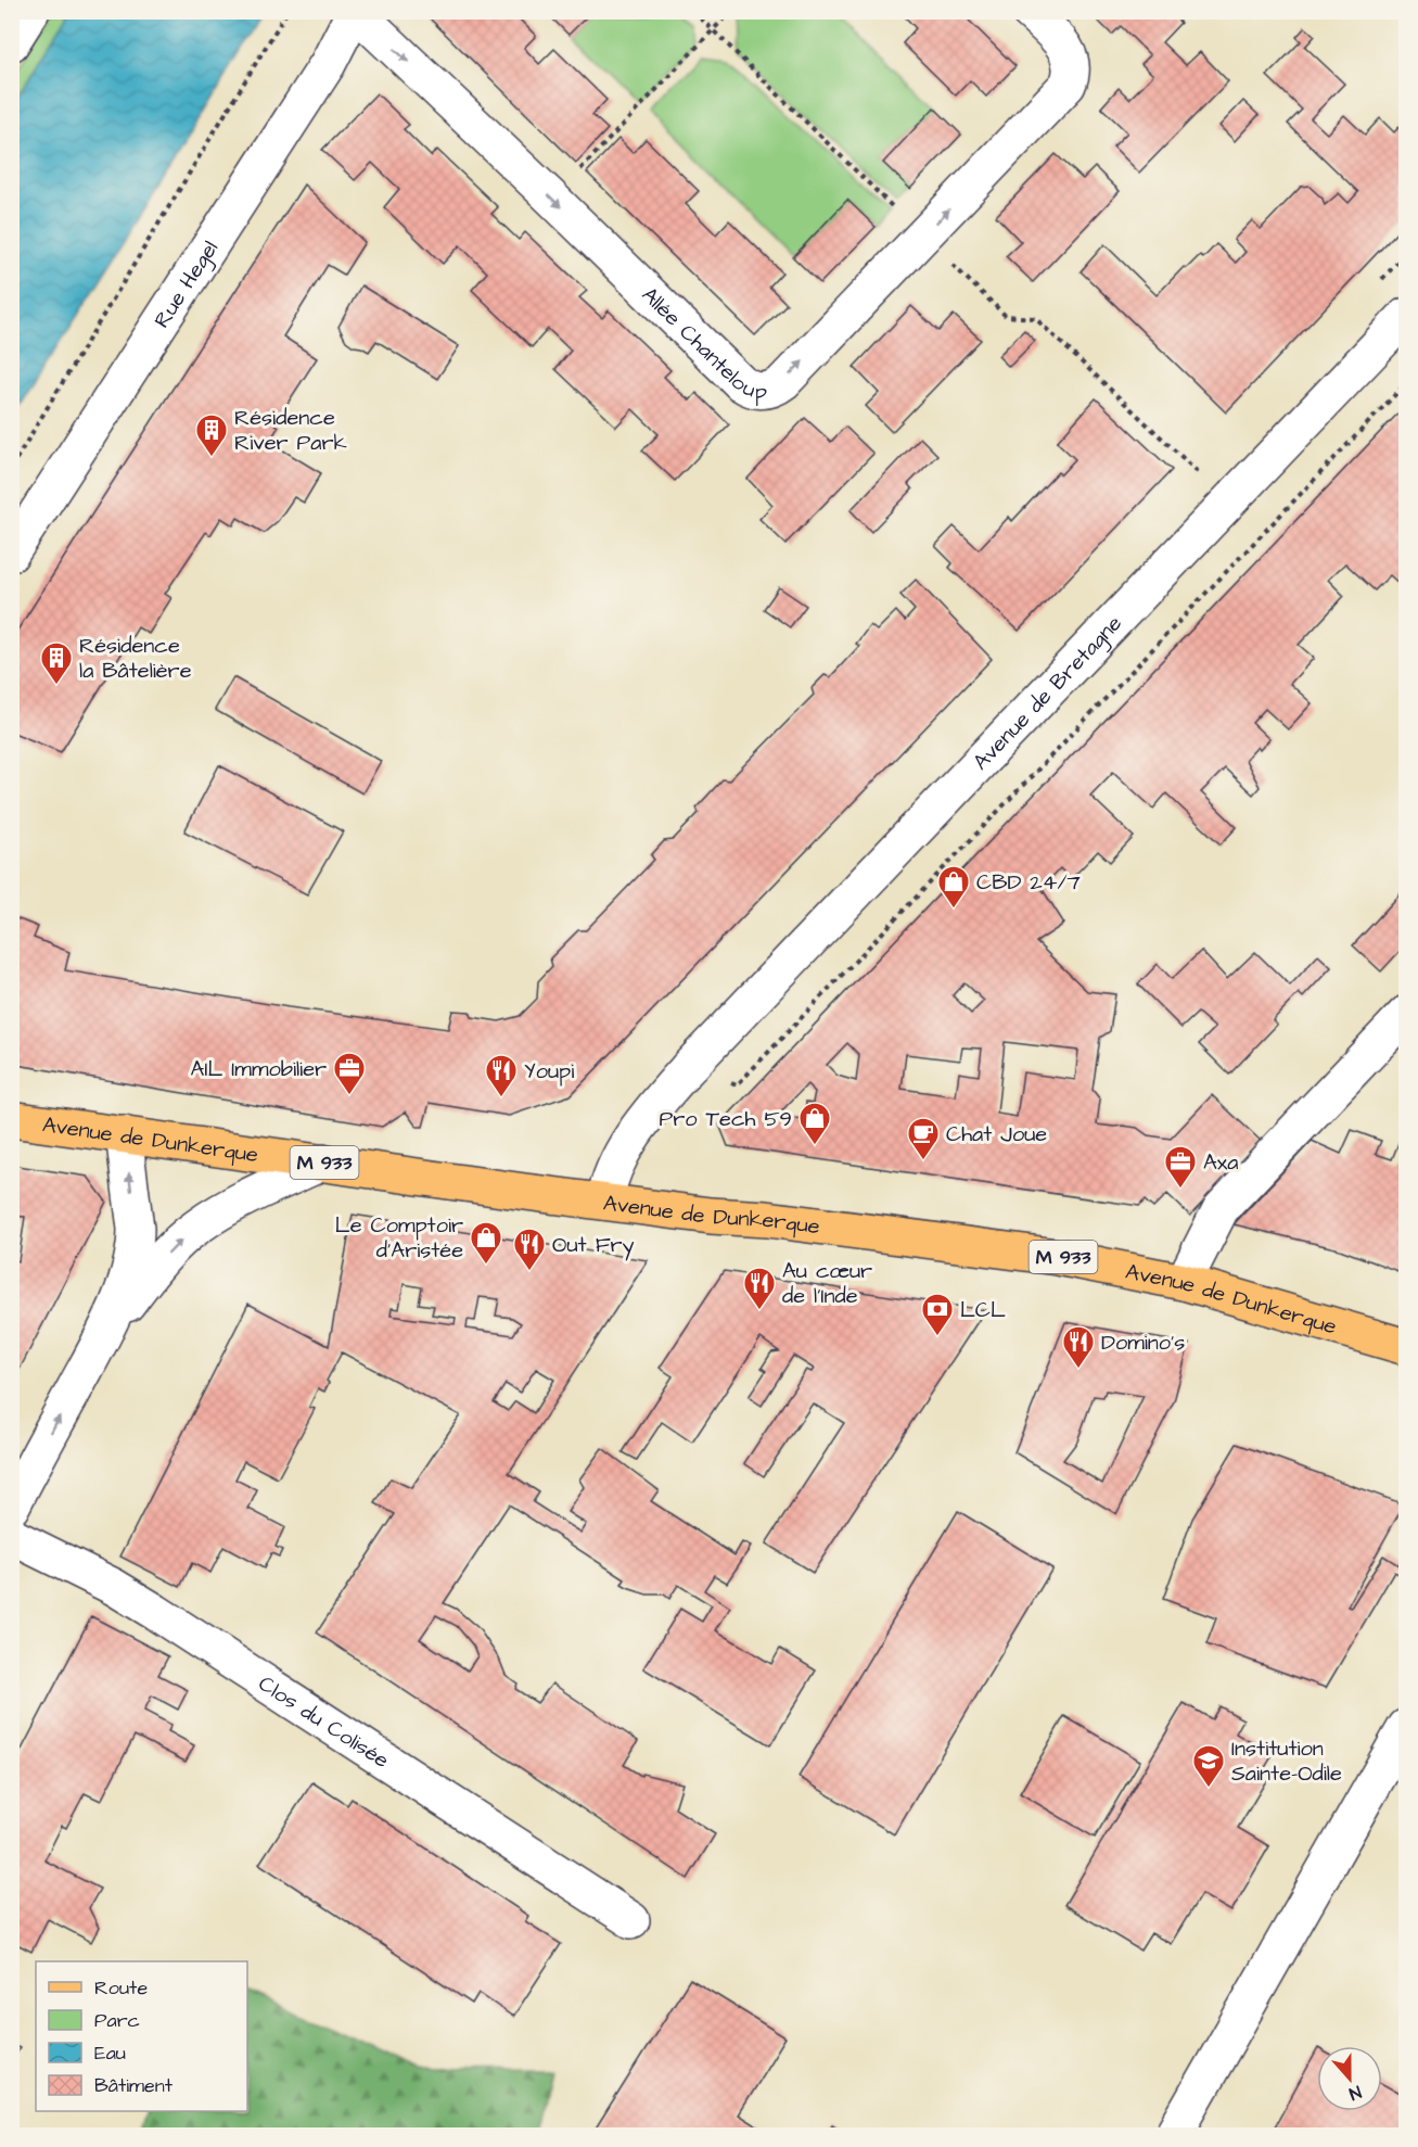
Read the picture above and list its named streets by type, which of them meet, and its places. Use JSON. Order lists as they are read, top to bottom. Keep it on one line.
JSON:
{"streets":{"main road":["Avenue de Dunkerque","M 933"],"street":["Rue Hegel","Allée Chanteloup","Avenue de Bretagne","Clos du Colisée"]},"crossings":[["Rue Hegel","Allée Chanteloup"],["Avenue de Bretagne","Avenue de Dunkerque"]],"places":{"building":["Résidence River Park","Résidence la Bâtelière"],"shop":["CBD 24/7","Pro Tech 59","Le Comptoir d'Aristée"],"office":["AIL Immobilier","Axa"],"restaurant":["Youpi","Out Fry","Au cœur de l'Inde","Domino's"],"cafe":["Chat Joue"],"bank":["LCL"],"school or university":["Institution Sainte-Odile"]},"legend":["Route","Parc","Eau","Bâtiment"],"north":"bottom"}
